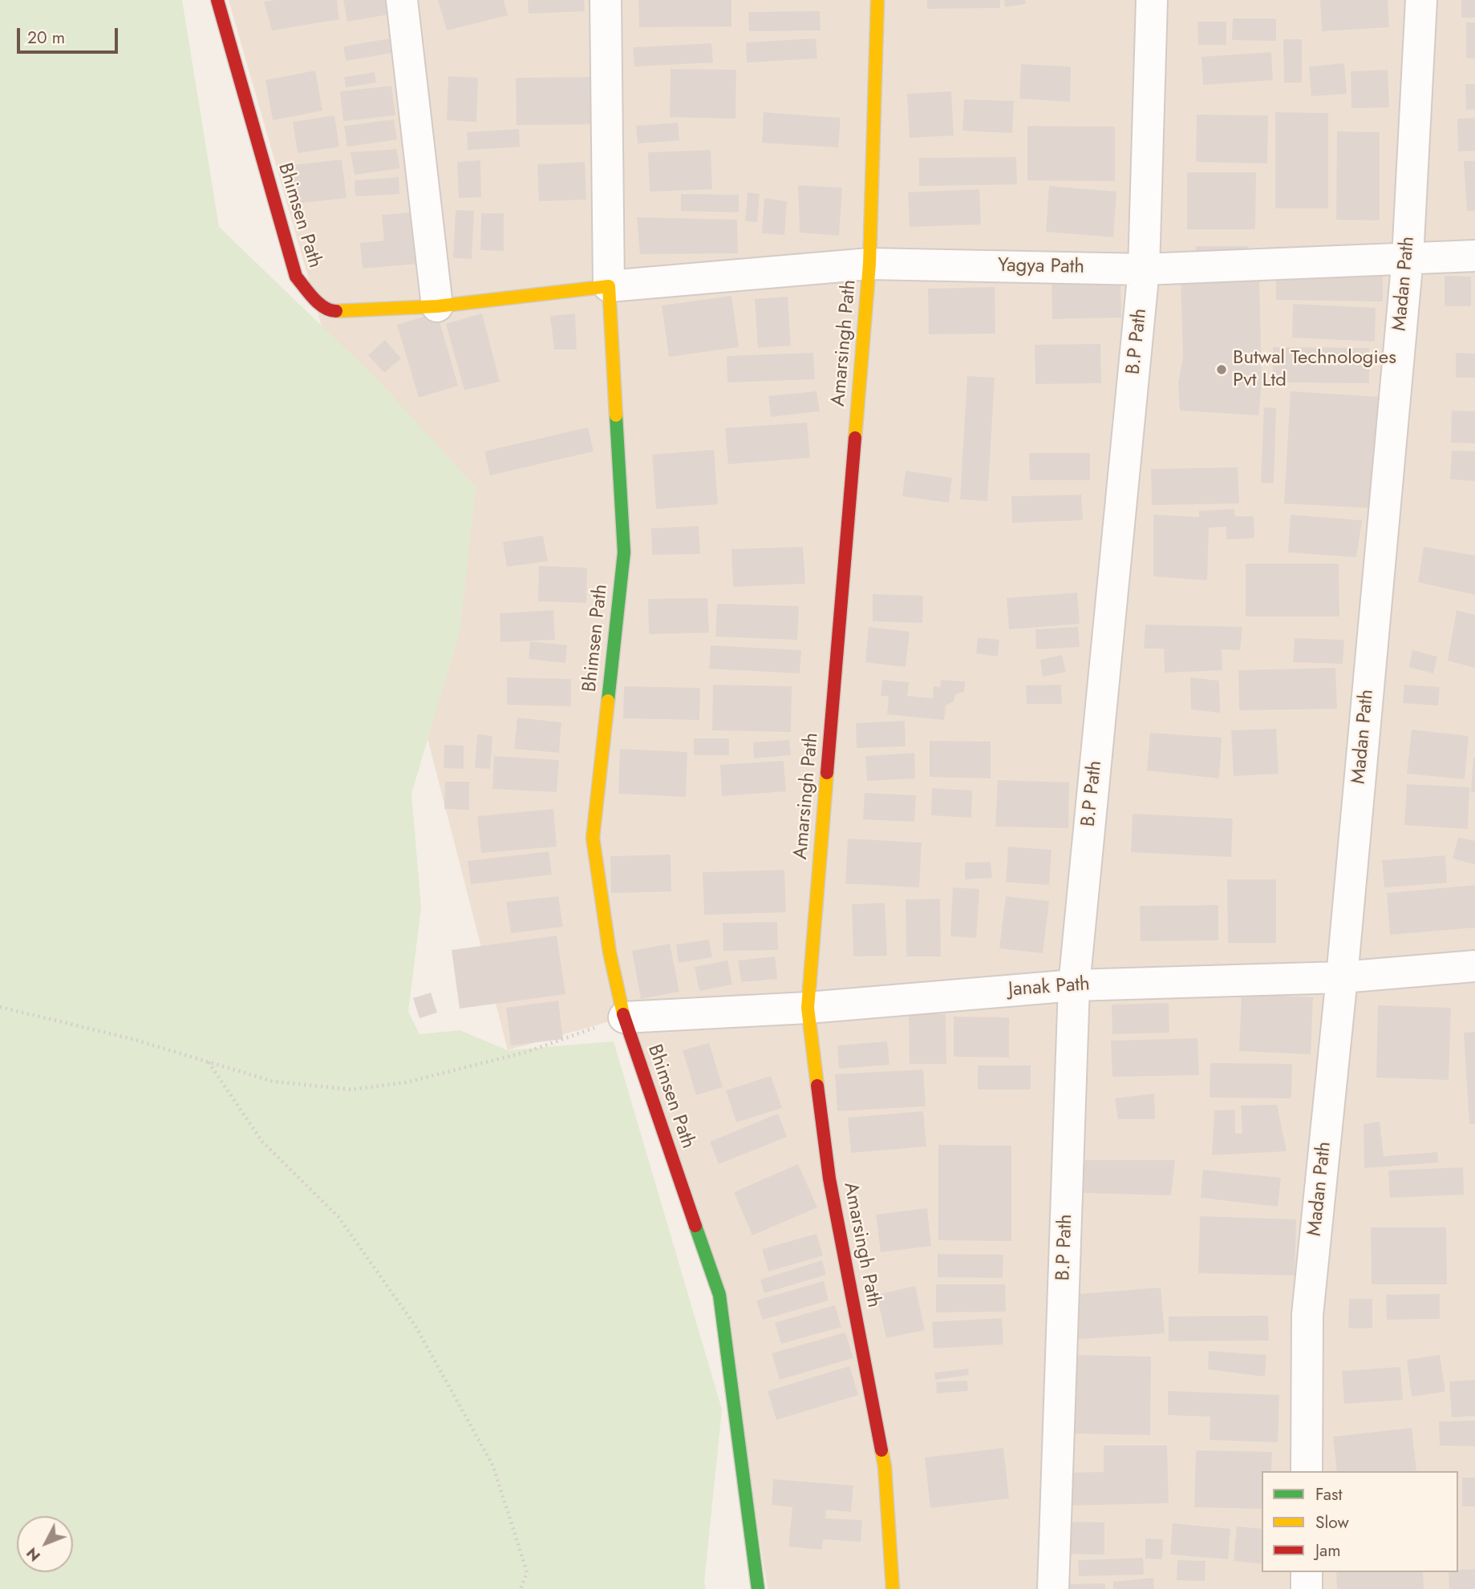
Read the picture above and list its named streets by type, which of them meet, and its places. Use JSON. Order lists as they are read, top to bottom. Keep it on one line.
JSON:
{"streets":{"street":["Bhimsen Path","Yagya Path","Madan Path","B.P Path","Amarsingh Path","Janak Path"]},"crossings":[["Bhimsen Path","Yagya Path"],["Bhimsen Path","Janak Path"],["Yagya Path","Madan Path"],["Yagya Path","B.P Path"],["Yagya Path","Amarsingh Path"],["Madan Path","Janak Path"],["B.P Path","Janak Path"],["Amarsingh Path","Janak Path"]],"places":["Butwal Technologies Pvt Ltd"],"legend":["Fast","Slow","Jam"],"scale_bar":"20 m","north":"bottom left"}
